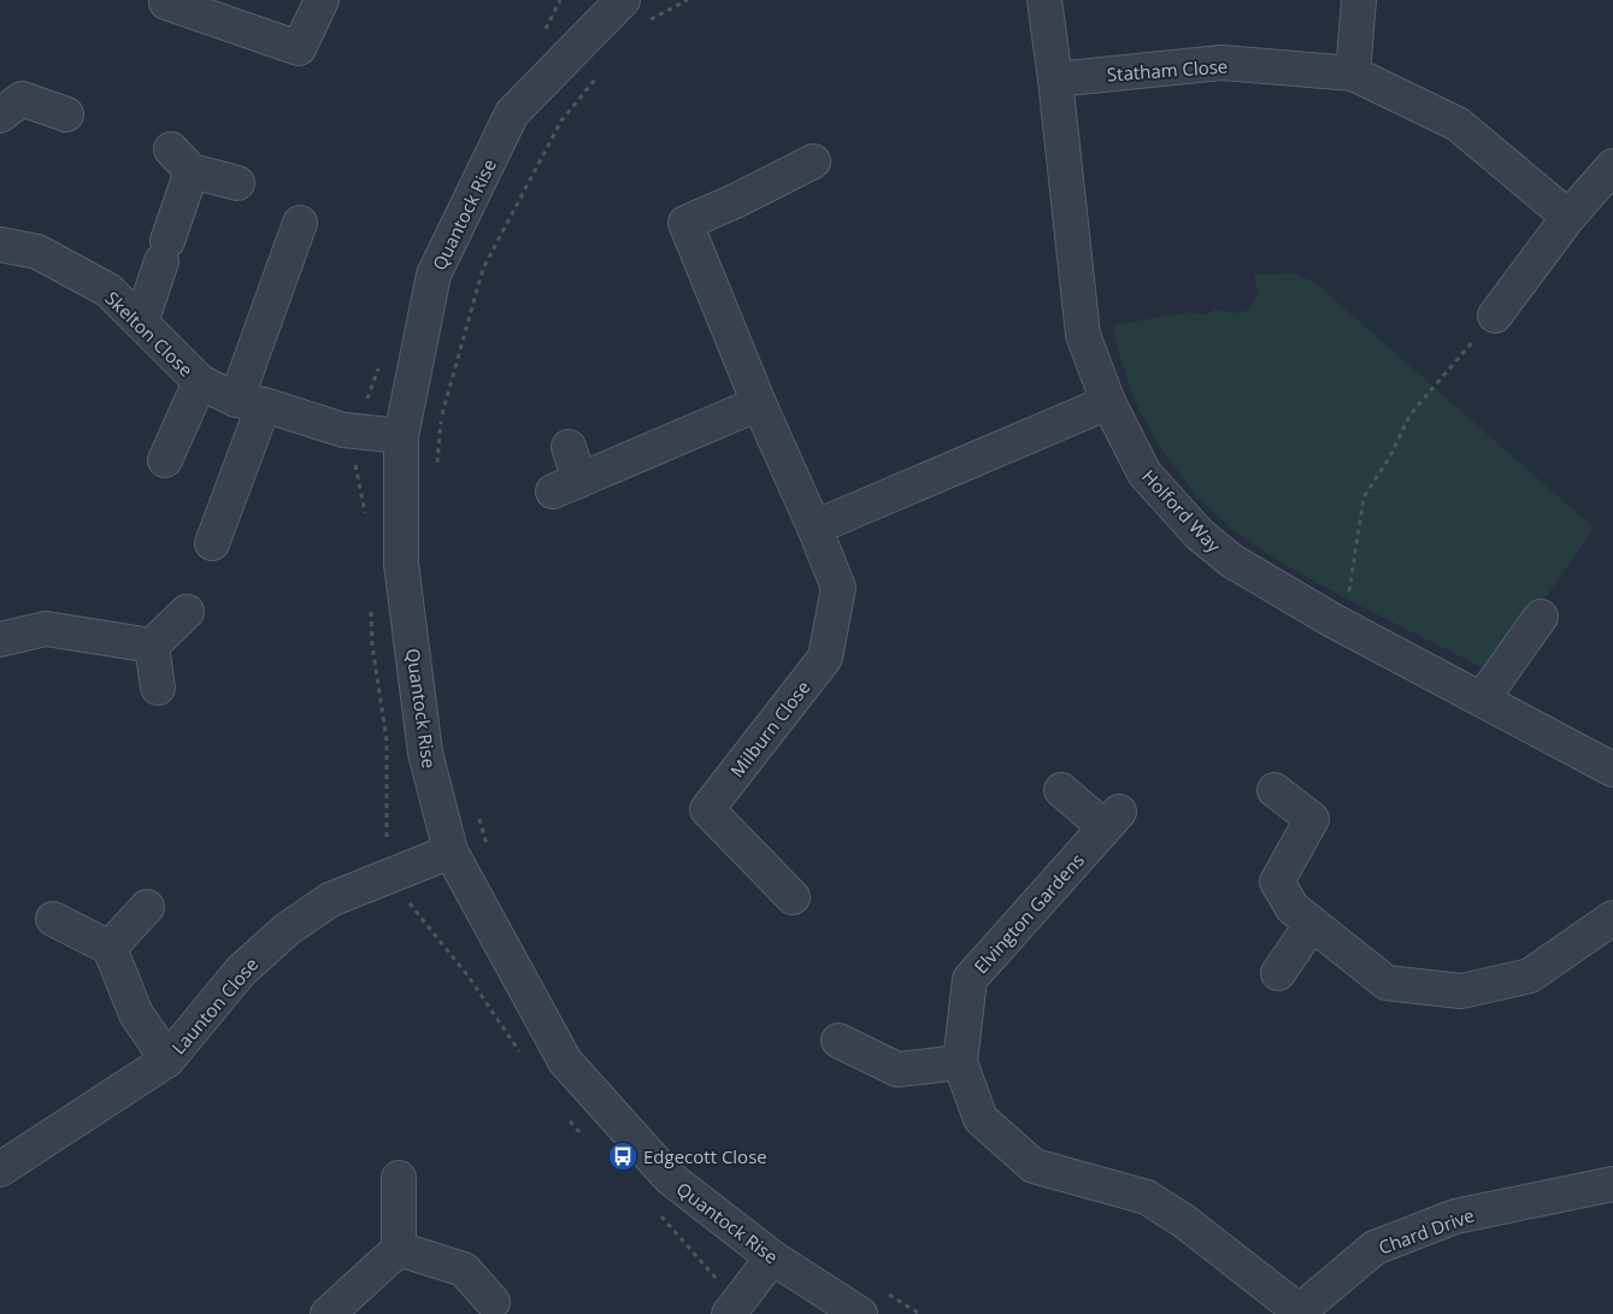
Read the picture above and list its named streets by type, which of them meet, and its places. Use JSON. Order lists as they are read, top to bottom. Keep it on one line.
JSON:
{"streets":{"street":["Statham Close","Quantock Rise","Skelton Close","Holford Way","Milburn Close","Elvington Gardens","Launton Close","Chard Drive"]},"crossings":[["Statham Close","Holford Way"],["Quantock Rise","Skelton Close"],["Quantock Rise","Launton Close"],["Elvington Gardens","Chard Drive"]],"places":{"bus stop":["Edgecott Close"]}}
